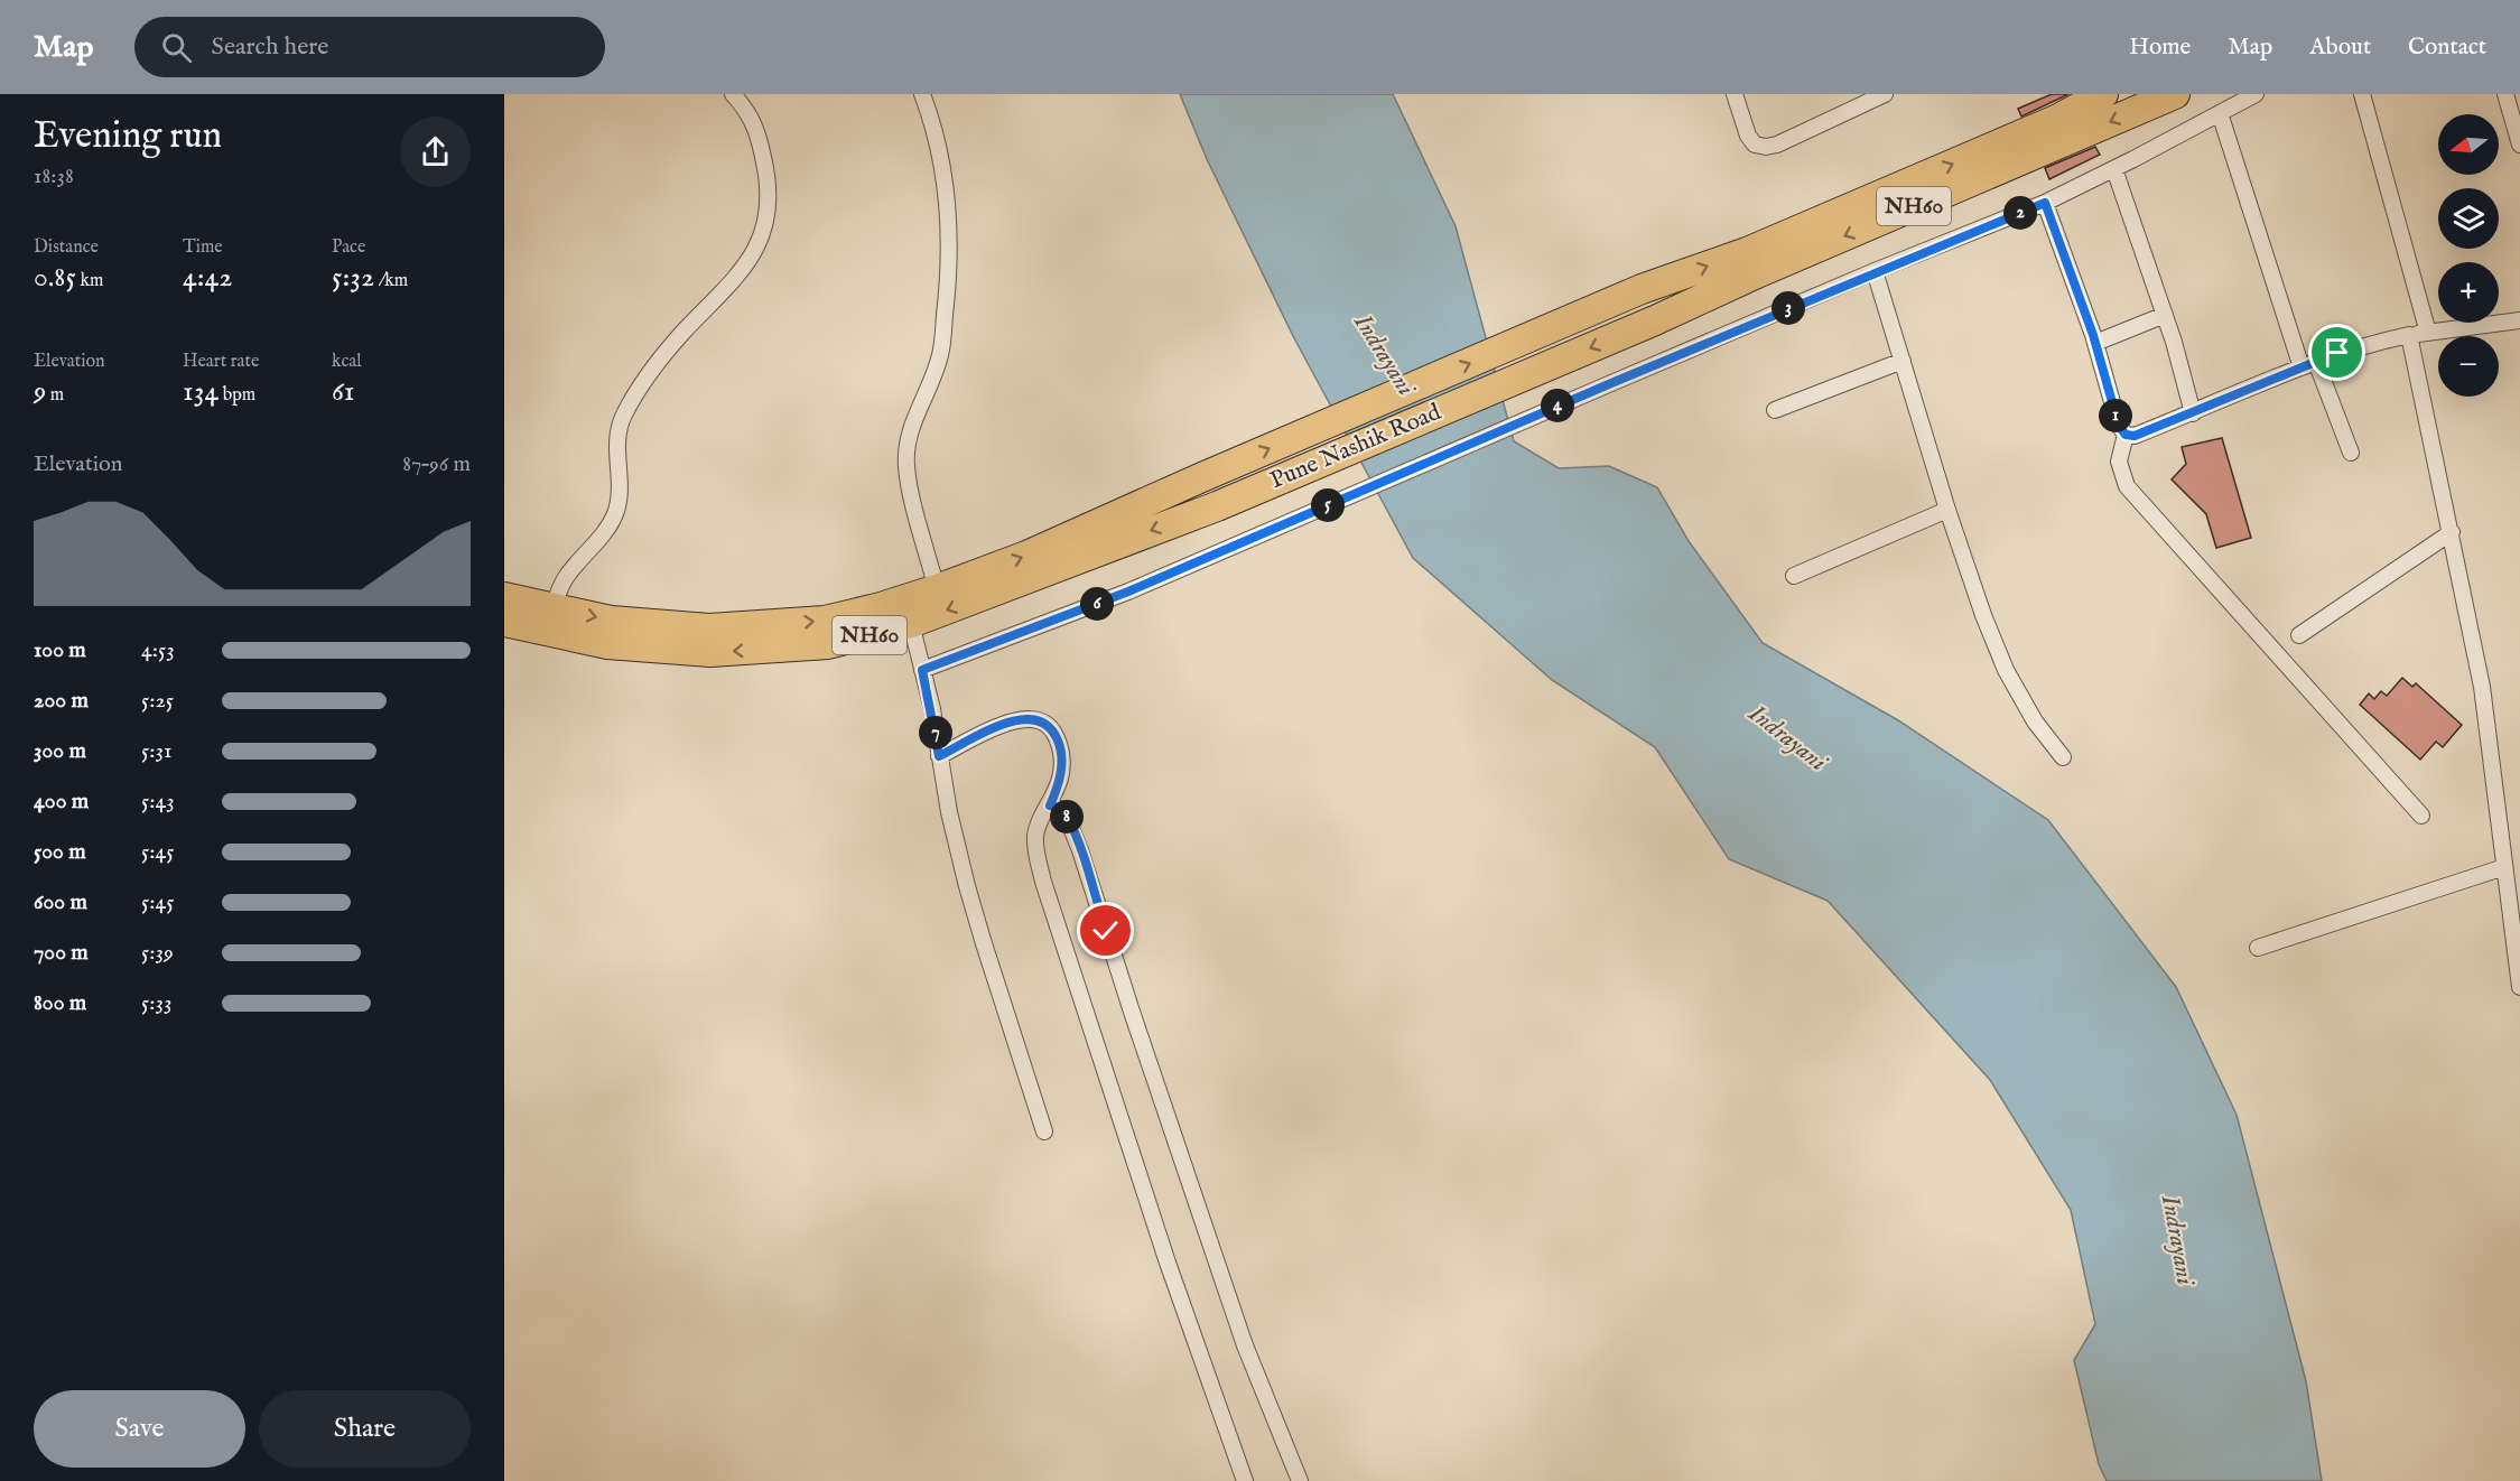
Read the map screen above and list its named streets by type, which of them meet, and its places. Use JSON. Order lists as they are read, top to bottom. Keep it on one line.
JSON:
{"streets":{"highway":["NH60","Pune Nashik Road"]},"water":["Indrayani"],"north":"left","page":{"header":"Map","search":"Search here","nav":["Home","Map","About","Contact"],"heading":["Evening run","18:38"],"map_buttons":["+","−"],"pins":["2","3","4","1","5","6","7","8"],"stats":[["Distance","0.85 km"],["Time","4:42"],["Pace","5:32 /km"],["Elevation","9 m"],["Heart rate","134 bpm"],["kcal","61"]],"chart":["Elevation","87–96 m"],"list":[{"name":"100 m","note":"4:53"},{"name":"200 m","note":"5:25"},{"name":"300 m","note":"5:31"},{"name":"400 m","note":"5:43"},{"name":"500 m","note":"5:45"},{"name":"600 m","note":"5:45"},{"name":"700 m","note":"5:39"},{"name":"800 m","note":"5:33"}],"buttons":["Save","Share"]}}
